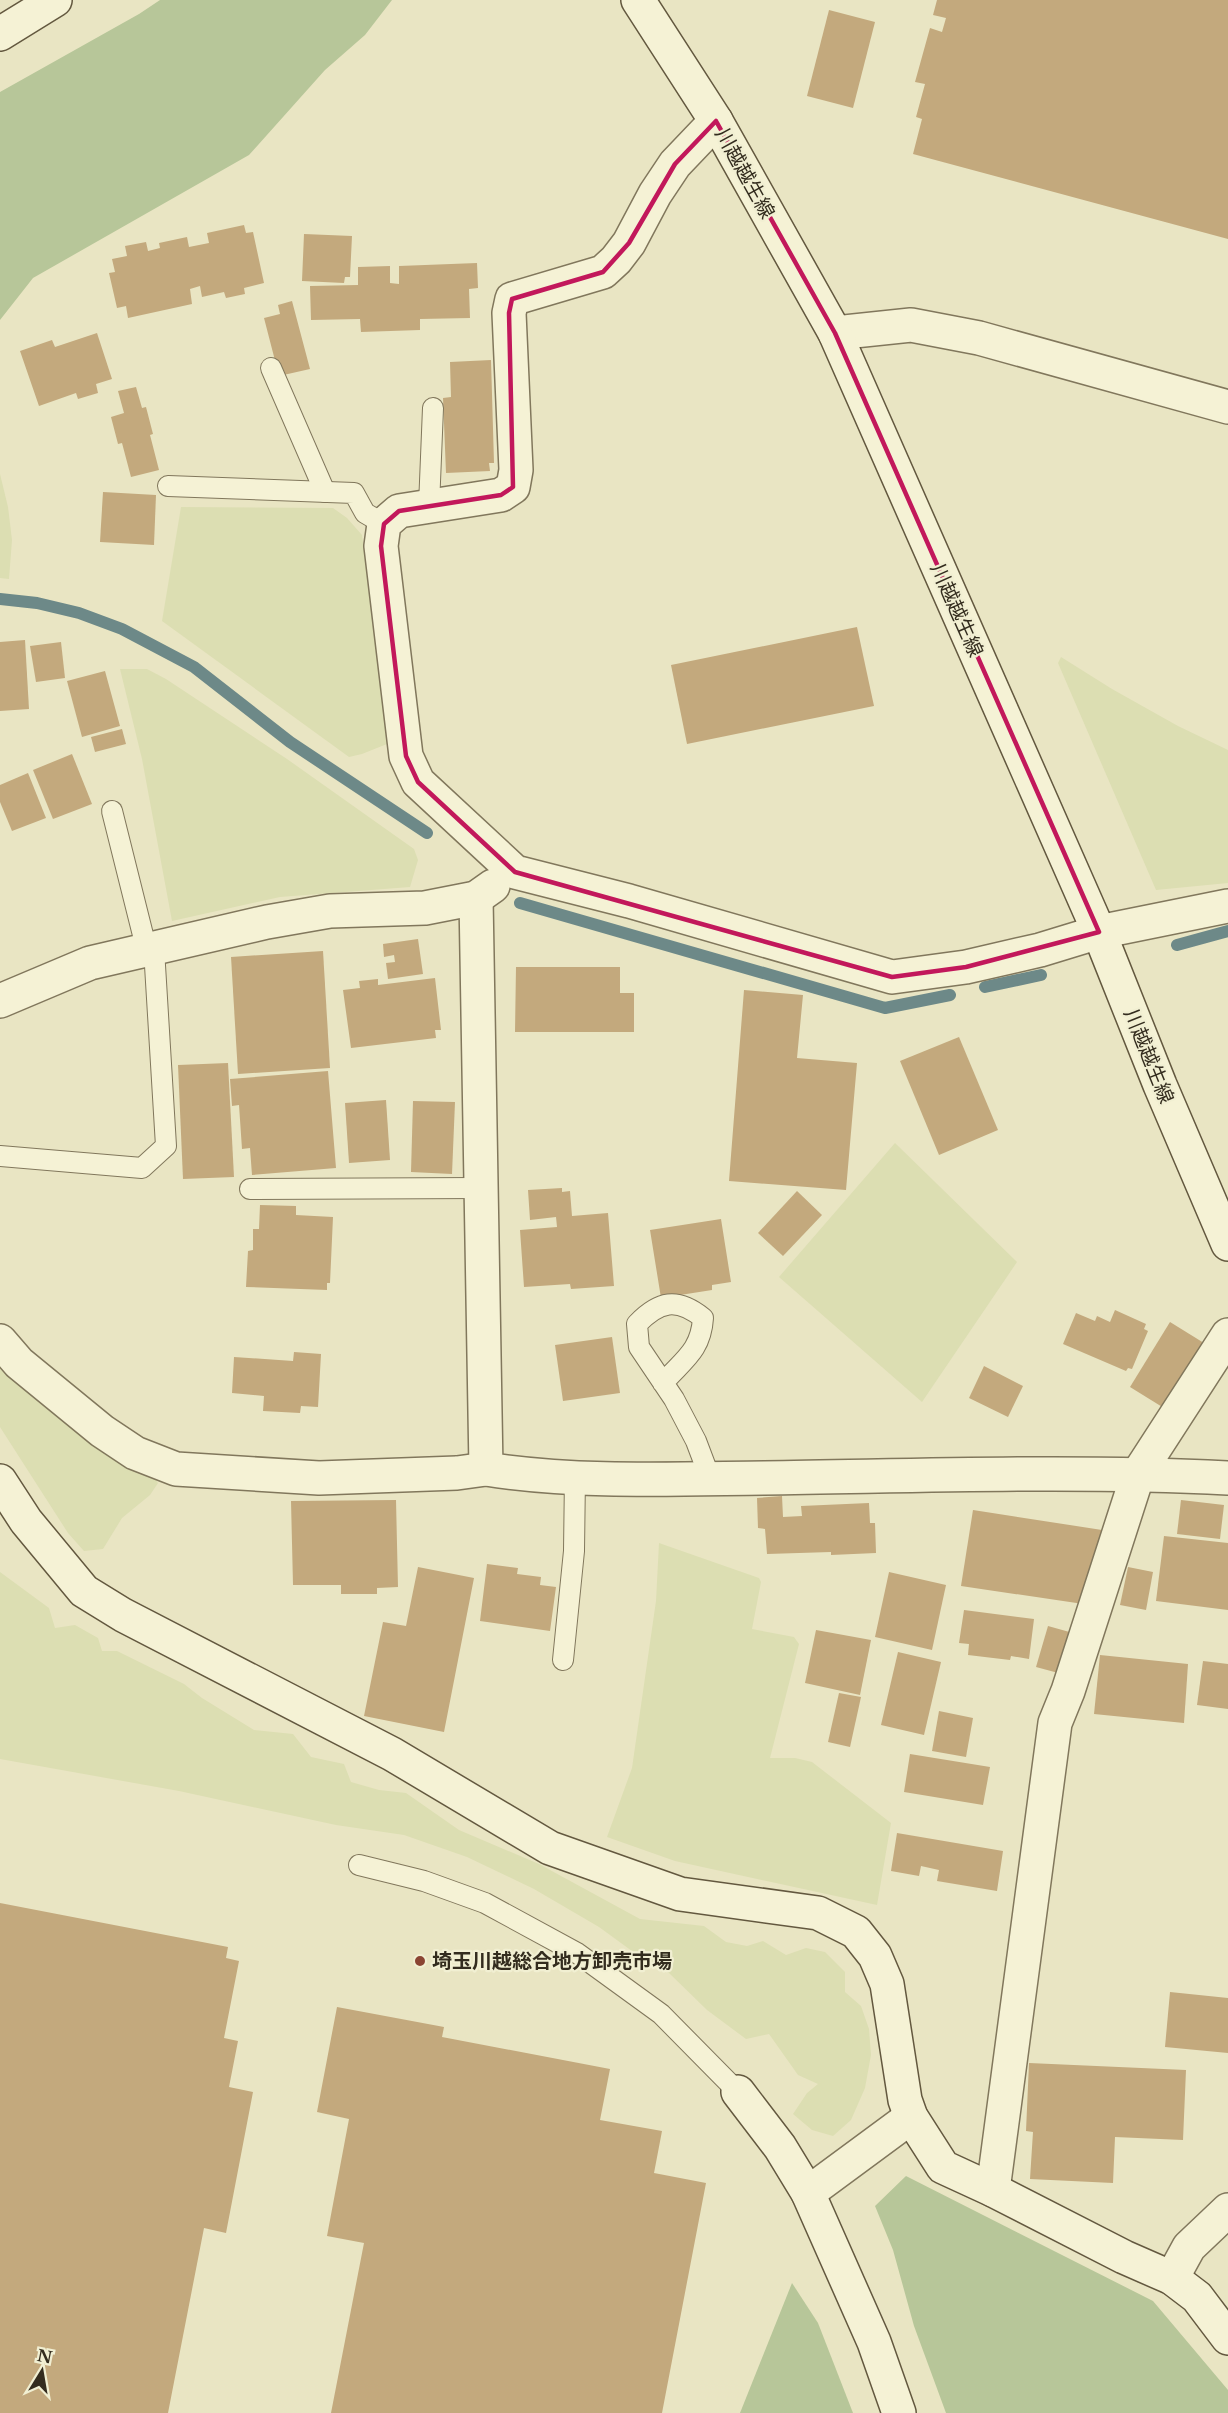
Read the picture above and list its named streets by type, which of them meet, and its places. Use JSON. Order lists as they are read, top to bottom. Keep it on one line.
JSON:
{"streets":{"street":["川越越生線"]},"places":["埼玉川越総合地方卸売市場"],"north":"top"}
